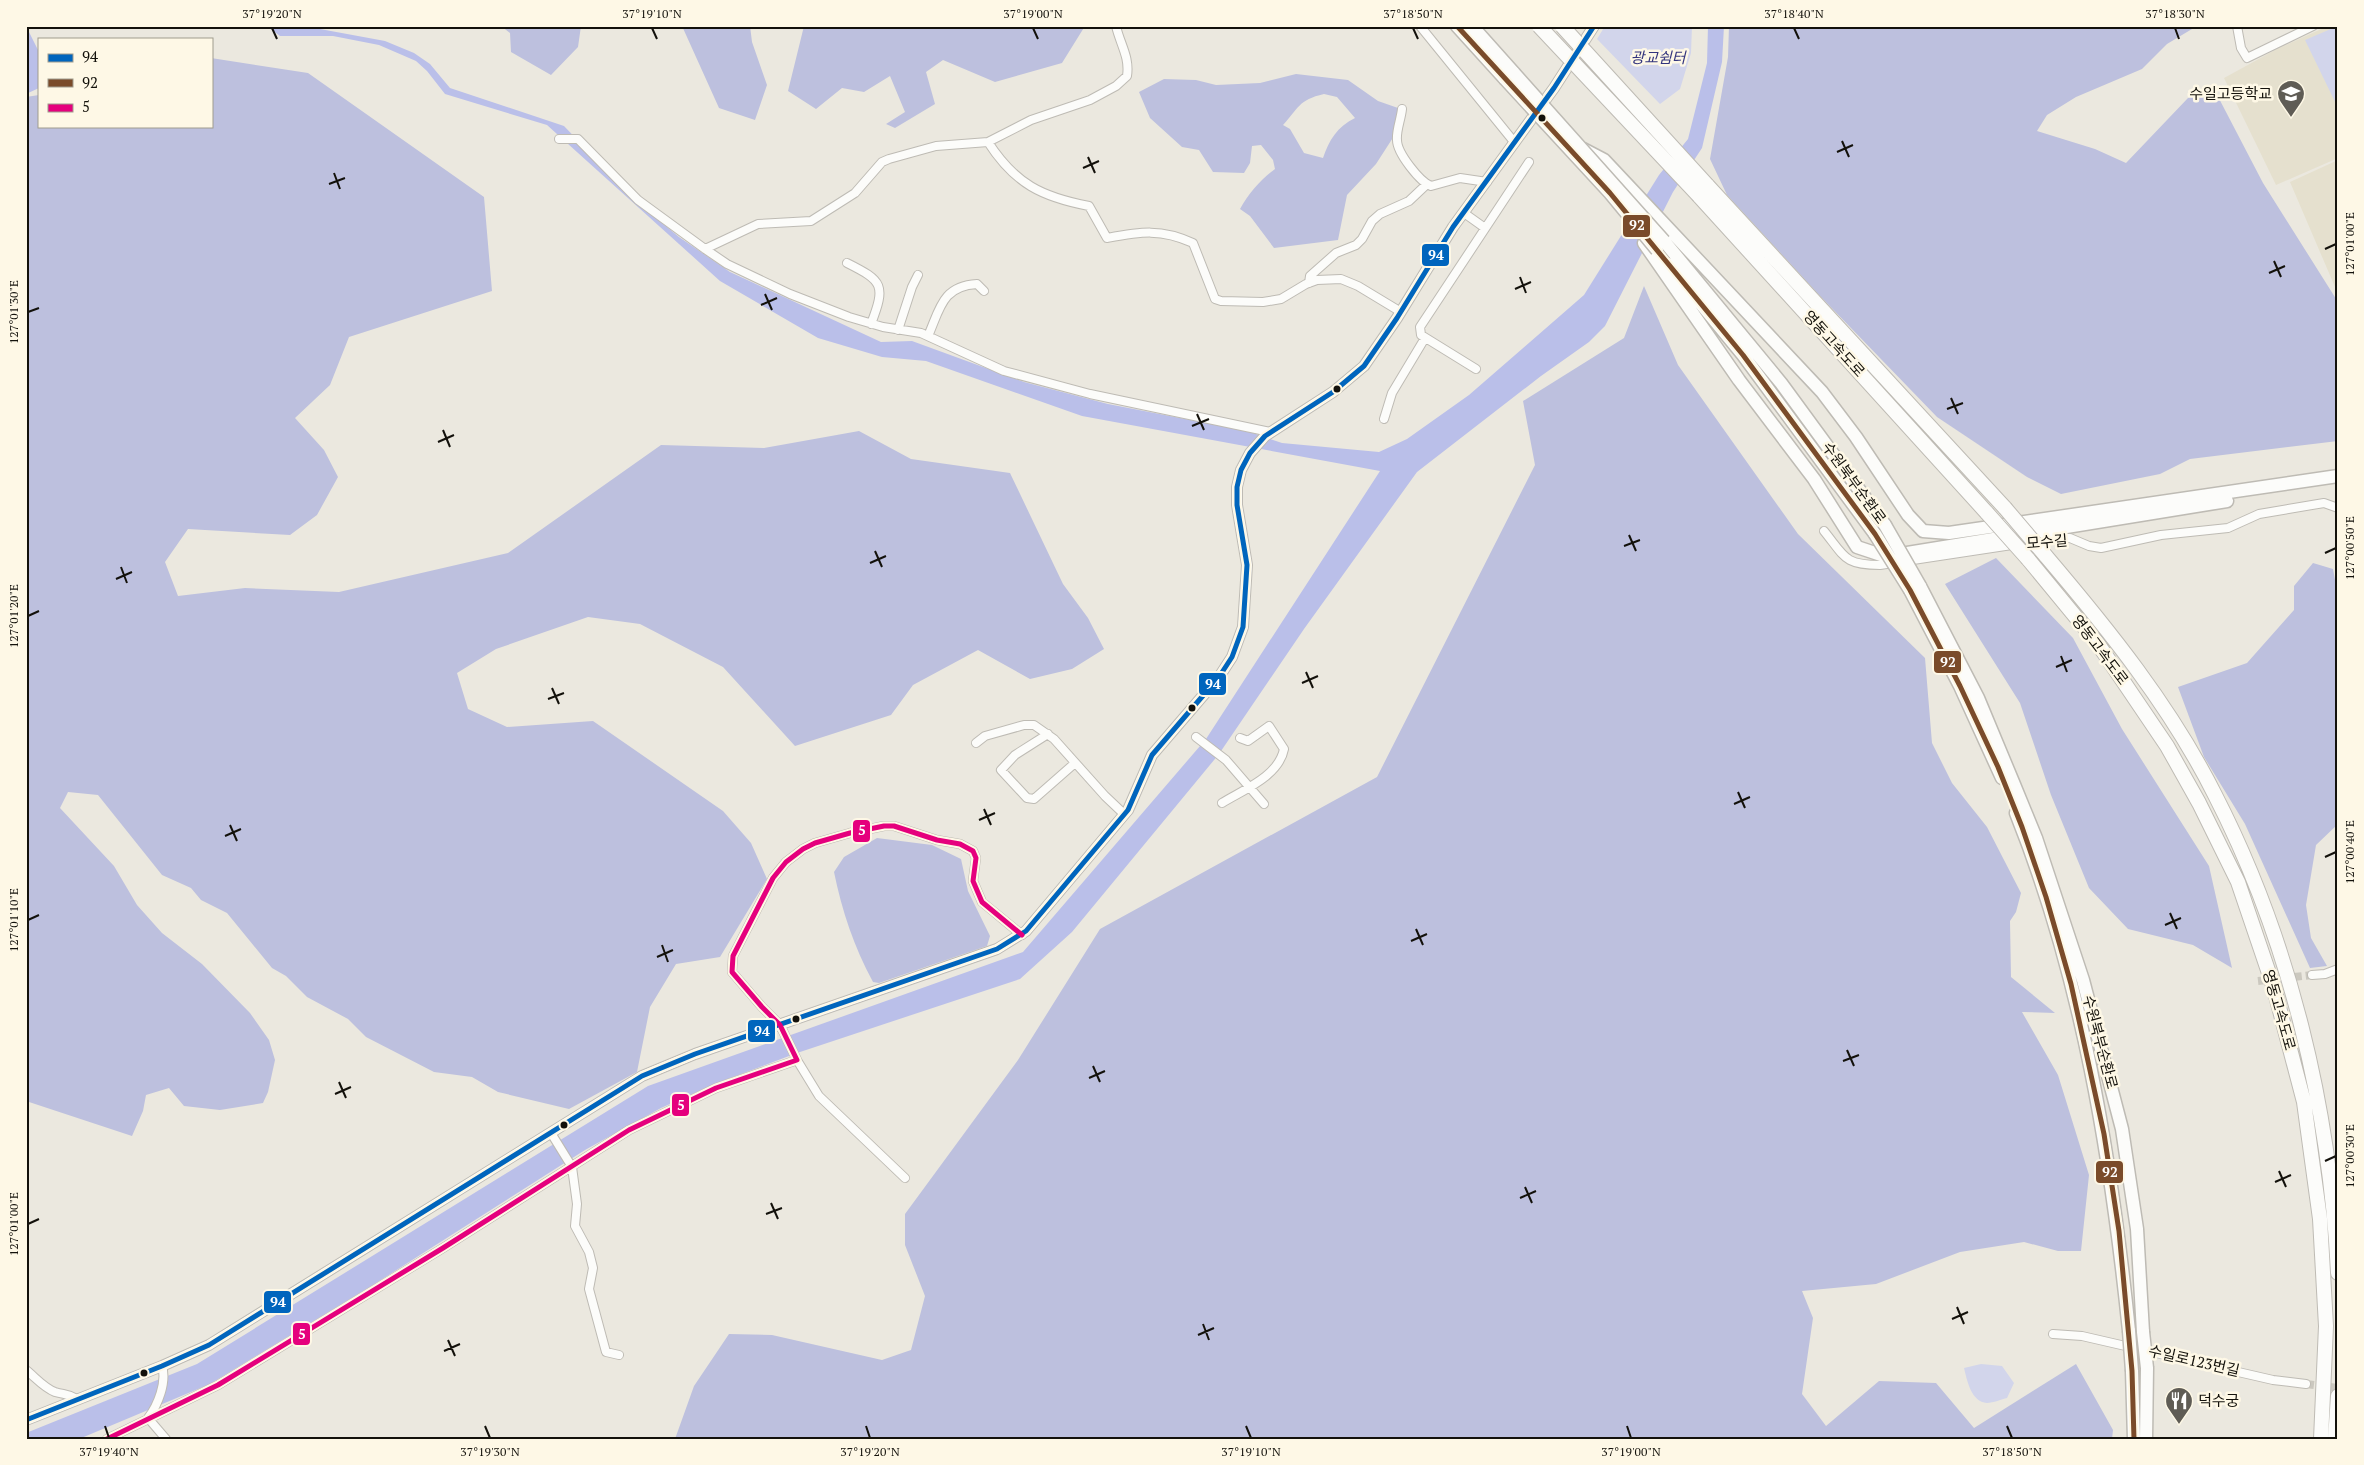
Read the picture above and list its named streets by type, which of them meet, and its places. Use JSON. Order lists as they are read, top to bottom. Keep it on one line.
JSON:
{"streets":{"highway":["영동고속도로","수원북부순환로"],"street":["모수길","수일로123번길"]},"parks":["광교쉼터"],"places":{"school or university":["수일고등학교"],"restaurant":["덕수궁"]},"lines":["transit line 94","transit line 92","transit line 5"],"legend":["94","92","5"],"coordinates":["37°19'20\"N","37°19'10\"N","37°19'00\"N","37°18'50\"N","37°18'40\"N","37°18'30\"N","127°01'00\"E","127°01'30\"E","127°00'50\"E","127°01'20\"E","127°00'40\"E","127°01'10\"E","127°00'30\"E","37°19'40\"N","37°19'30\"N"]}
